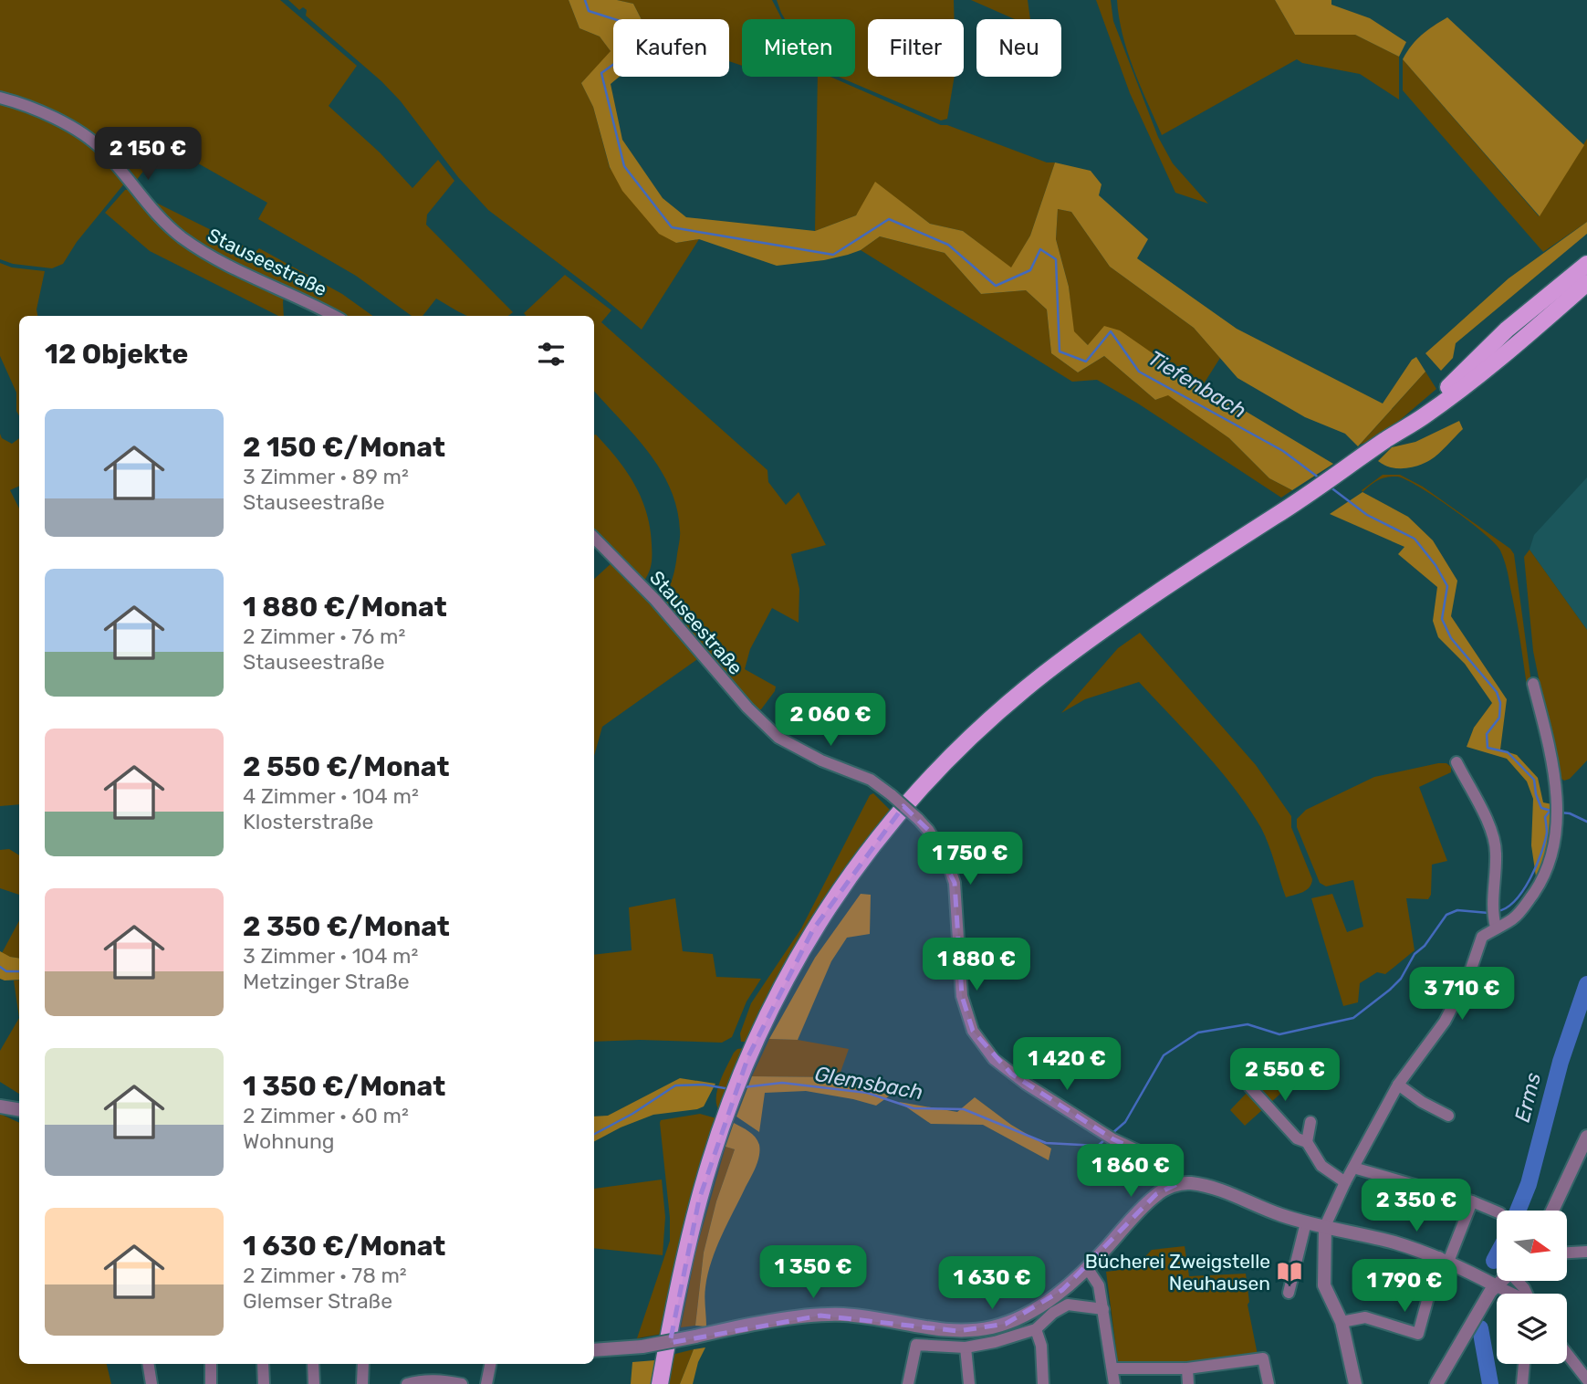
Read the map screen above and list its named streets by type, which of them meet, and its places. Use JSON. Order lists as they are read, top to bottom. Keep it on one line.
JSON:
{"streets":{"street":["Stauseestraße"]},"water":["Tiefenbach","Glemsbach","Erms"],"places":{"library":["Bücherei Zweigstelle Neuhausen"]},"north":"right","page":{"chip":["Kaufen","Mieten","Filter","Neu"],"price":["2 150 €","2 060 €","1 750 €","1 880 €","3 710 €","1 420 €","2 550 €","1 860 €","2 350 €","1 350 €","1 630 €","1 790 €"],"heading":"12 Objekte","list":[{"name":"2 150 €/Monat","note":"3 Zimmer · 89 m² · Stauseestraße"},{"name":"1 880 €/Monat","note":"2 Zimmer · 76 m² · Stauseestraße"},{"name":"2 550 €/Monat","note":"4 Zimmer · 104 m² · Klosterstraße"},{"name":"2 350 €/Monat","note":"3 Zimmer · 104 m² · Metzinger Straße"},{"name":"1 350 €/Monat","note":"2 Zimmer · 60 m² · Wohnung"},{"name":"1 630 €/Monat","note":"2 Zimmer · 78 m² · Glemser Straße"}]}}
